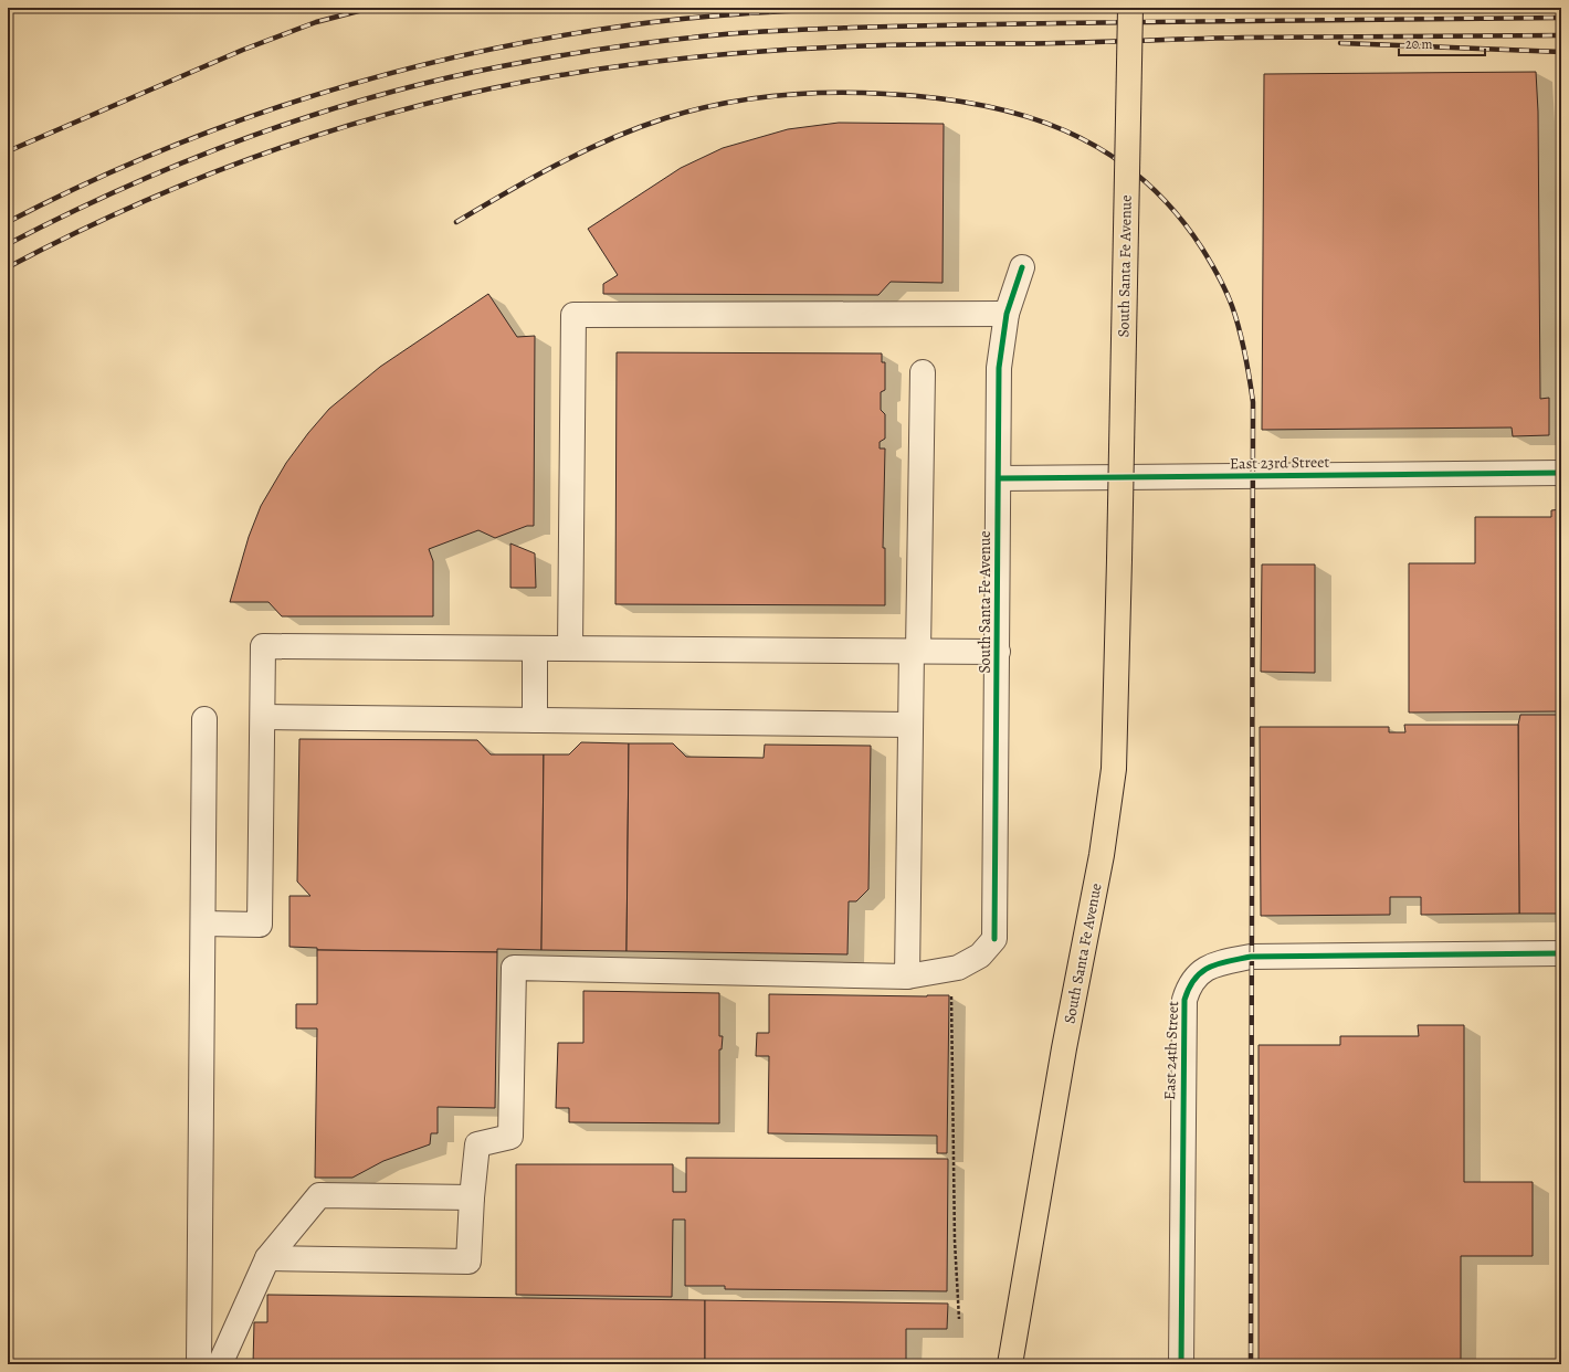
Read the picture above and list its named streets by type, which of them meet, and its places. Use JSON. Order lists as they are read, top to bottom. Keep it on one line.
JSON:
{"streets":{"main road":["South Santa Fe Avenue"],"street":["East 23rd Street","East 24th Street"]},"crossings":[["South Santa Fe Avenue","East 23rd Street"]],"scale_bar":"20 m"}
